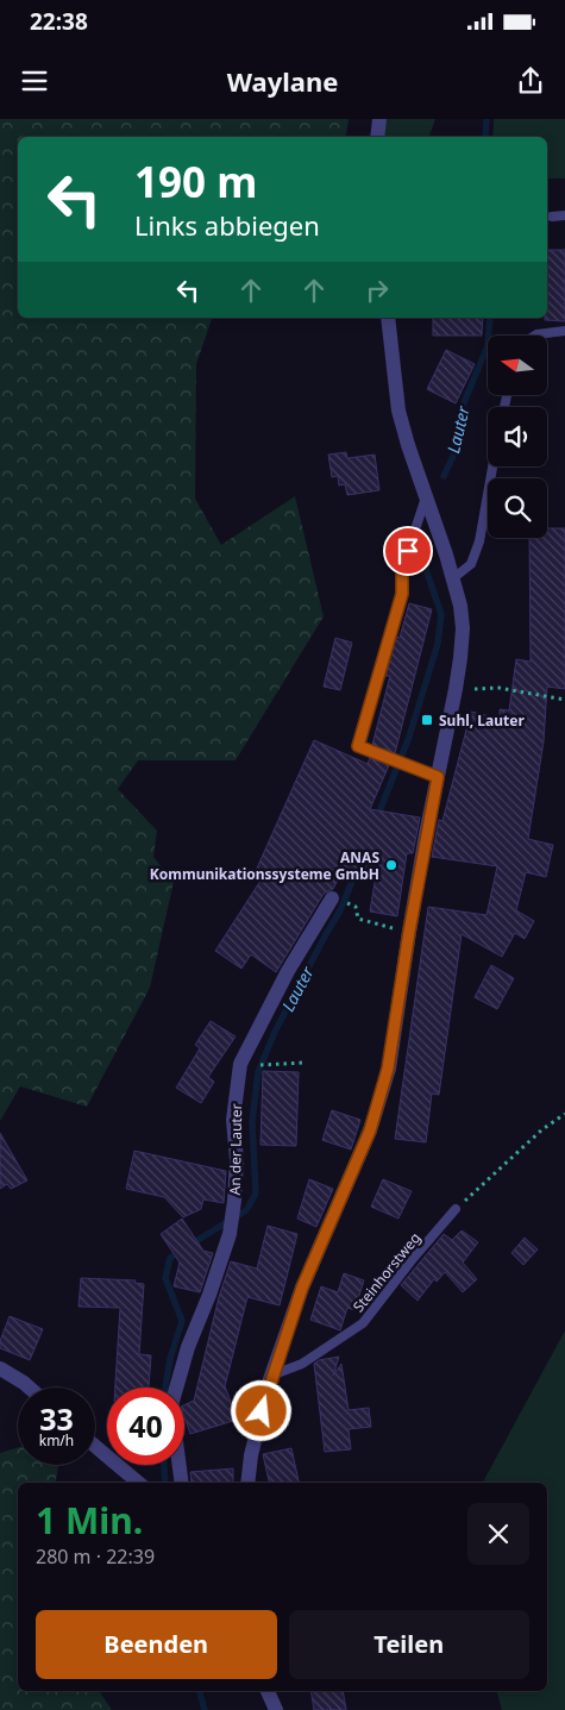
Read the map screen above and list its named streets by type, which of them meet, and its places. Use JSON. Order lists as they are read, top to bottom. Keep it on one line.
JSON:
{"streets":{"street":["An der Lauter"],"lane":["Steinhorstweg"]},"water":["Lauter"],"places":{"transit":["Suhl, Lauter"],"other":["ANAS Kommunikationssysteme GmbH"]},"north":"left","page":{"status":"22:38","header":"Waylane","turn":["190 m","Links abbiegen"],"speed":"33 km/h","limit":"40","heading":["1 Min.","280 m · 22:39"],"buttons":["Beenden","Teilen"]}}
